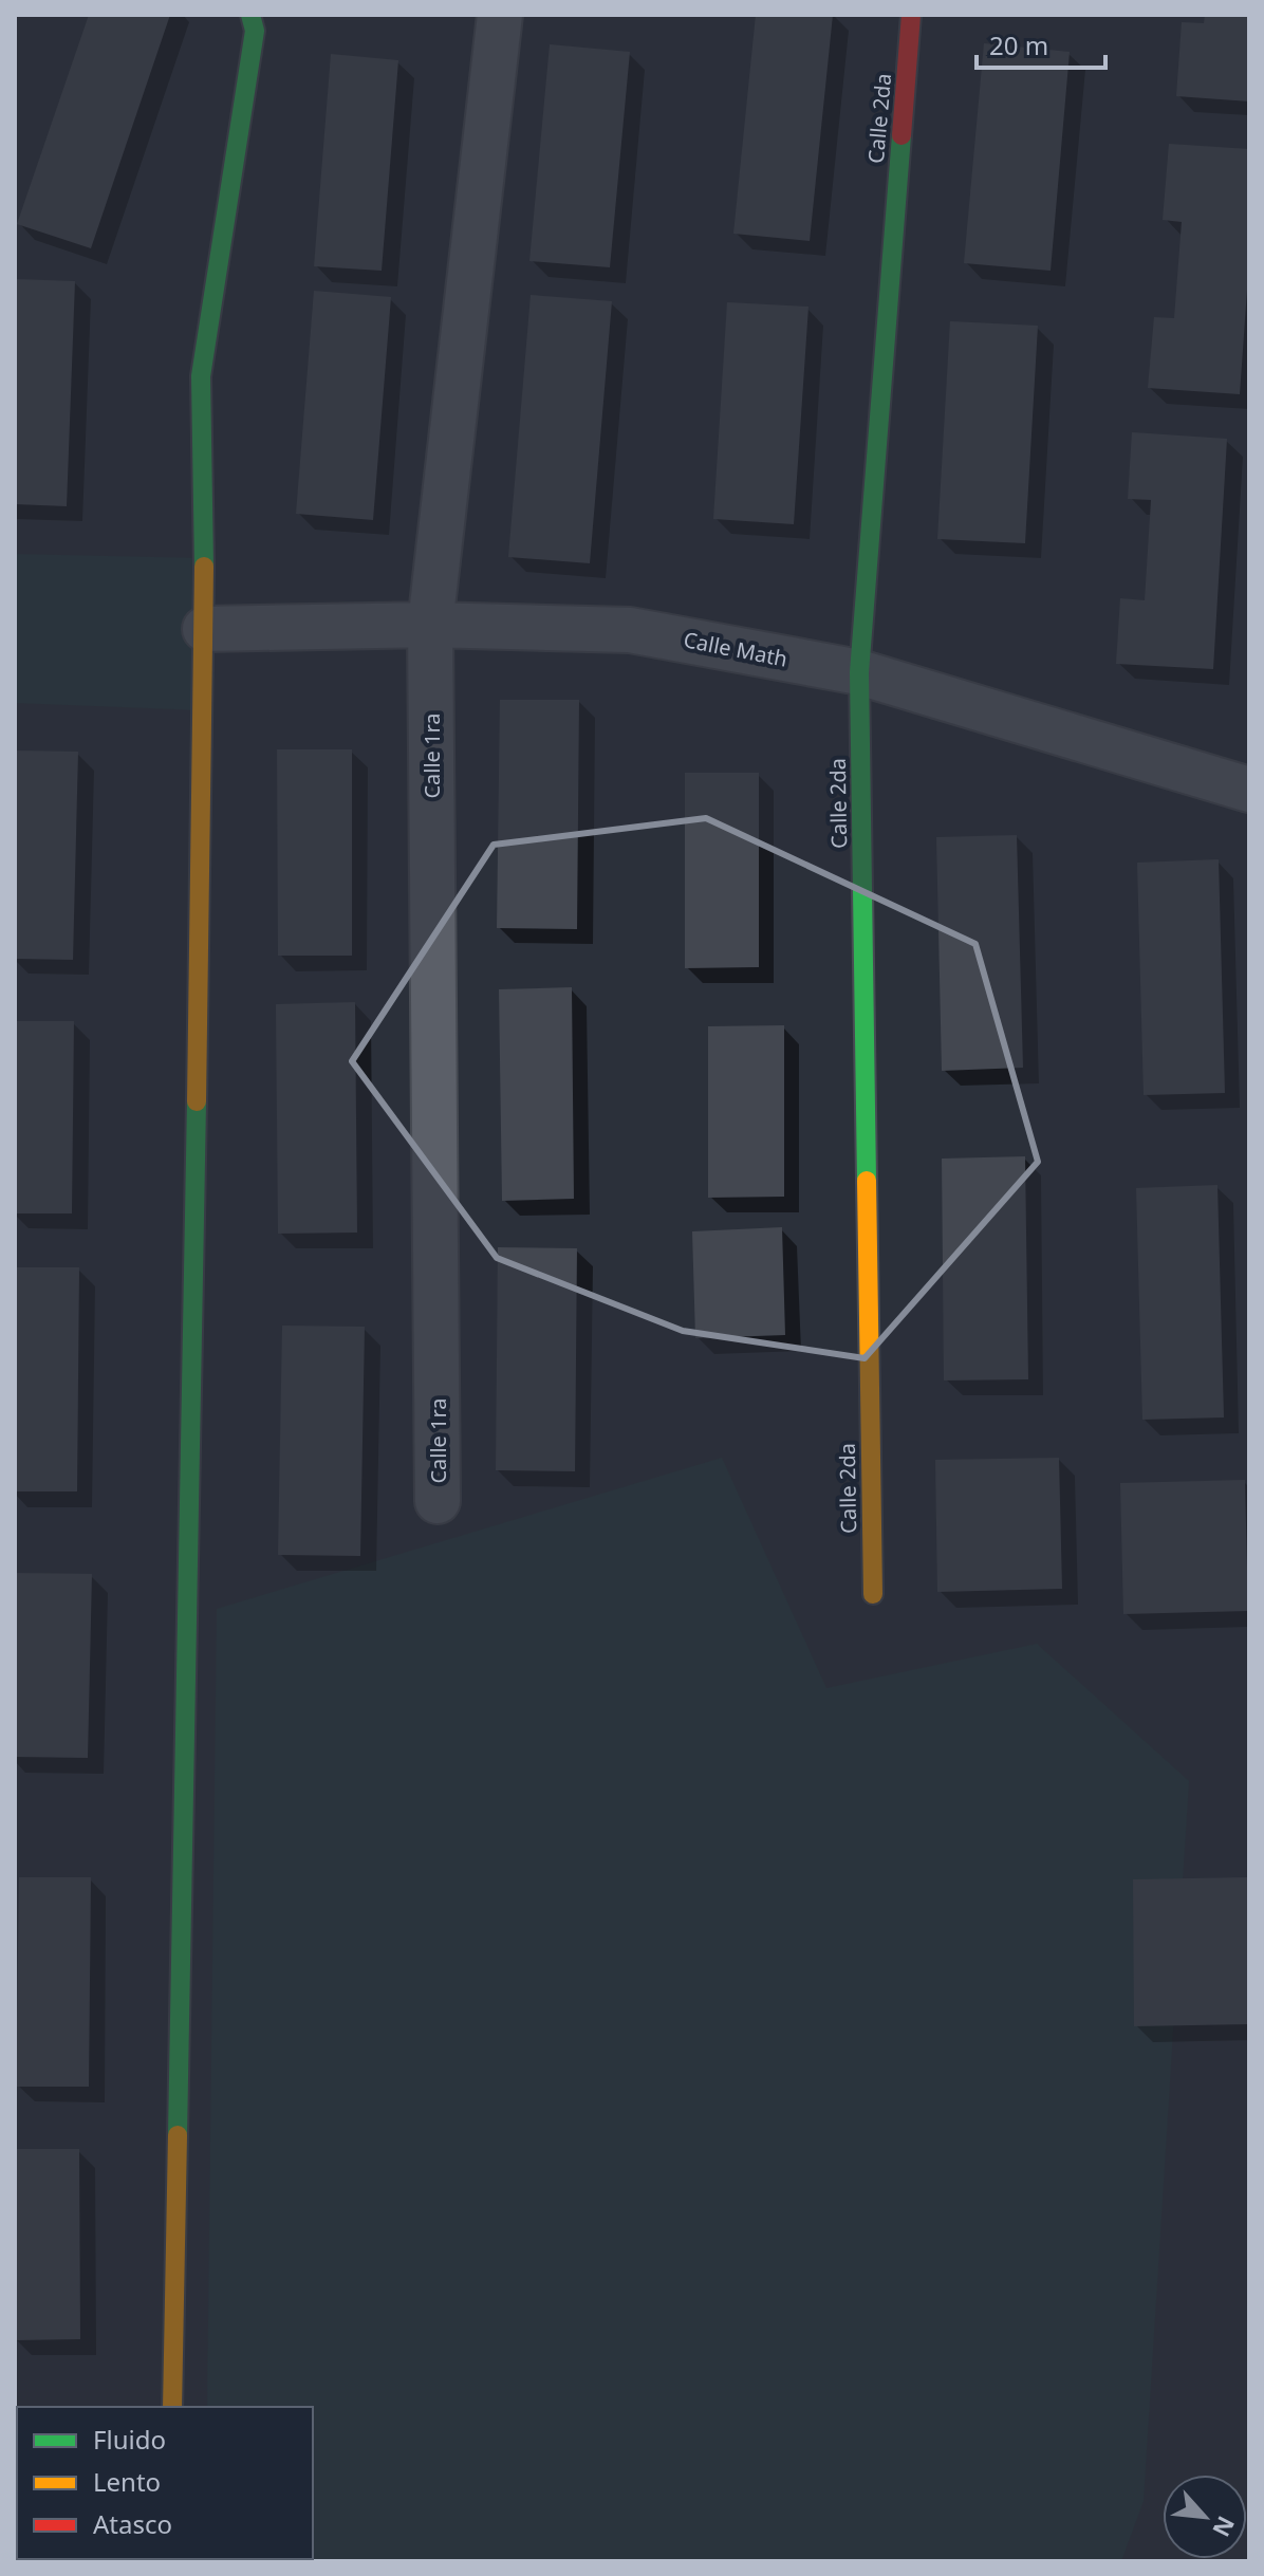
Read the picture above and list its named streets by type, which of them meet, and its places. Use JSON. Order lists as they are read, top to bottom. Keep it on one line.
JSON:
{"streets":{"street":["Calle 2da","Calle Math","Calle 1ra"]},"crossings":[["Calle 2da","Calle Math"],["Calle Math","Calle 1ra"]],"legend":["Fluido","Lento","Atasco"],"scale_bar":"20 m","north":"bottom right"}
